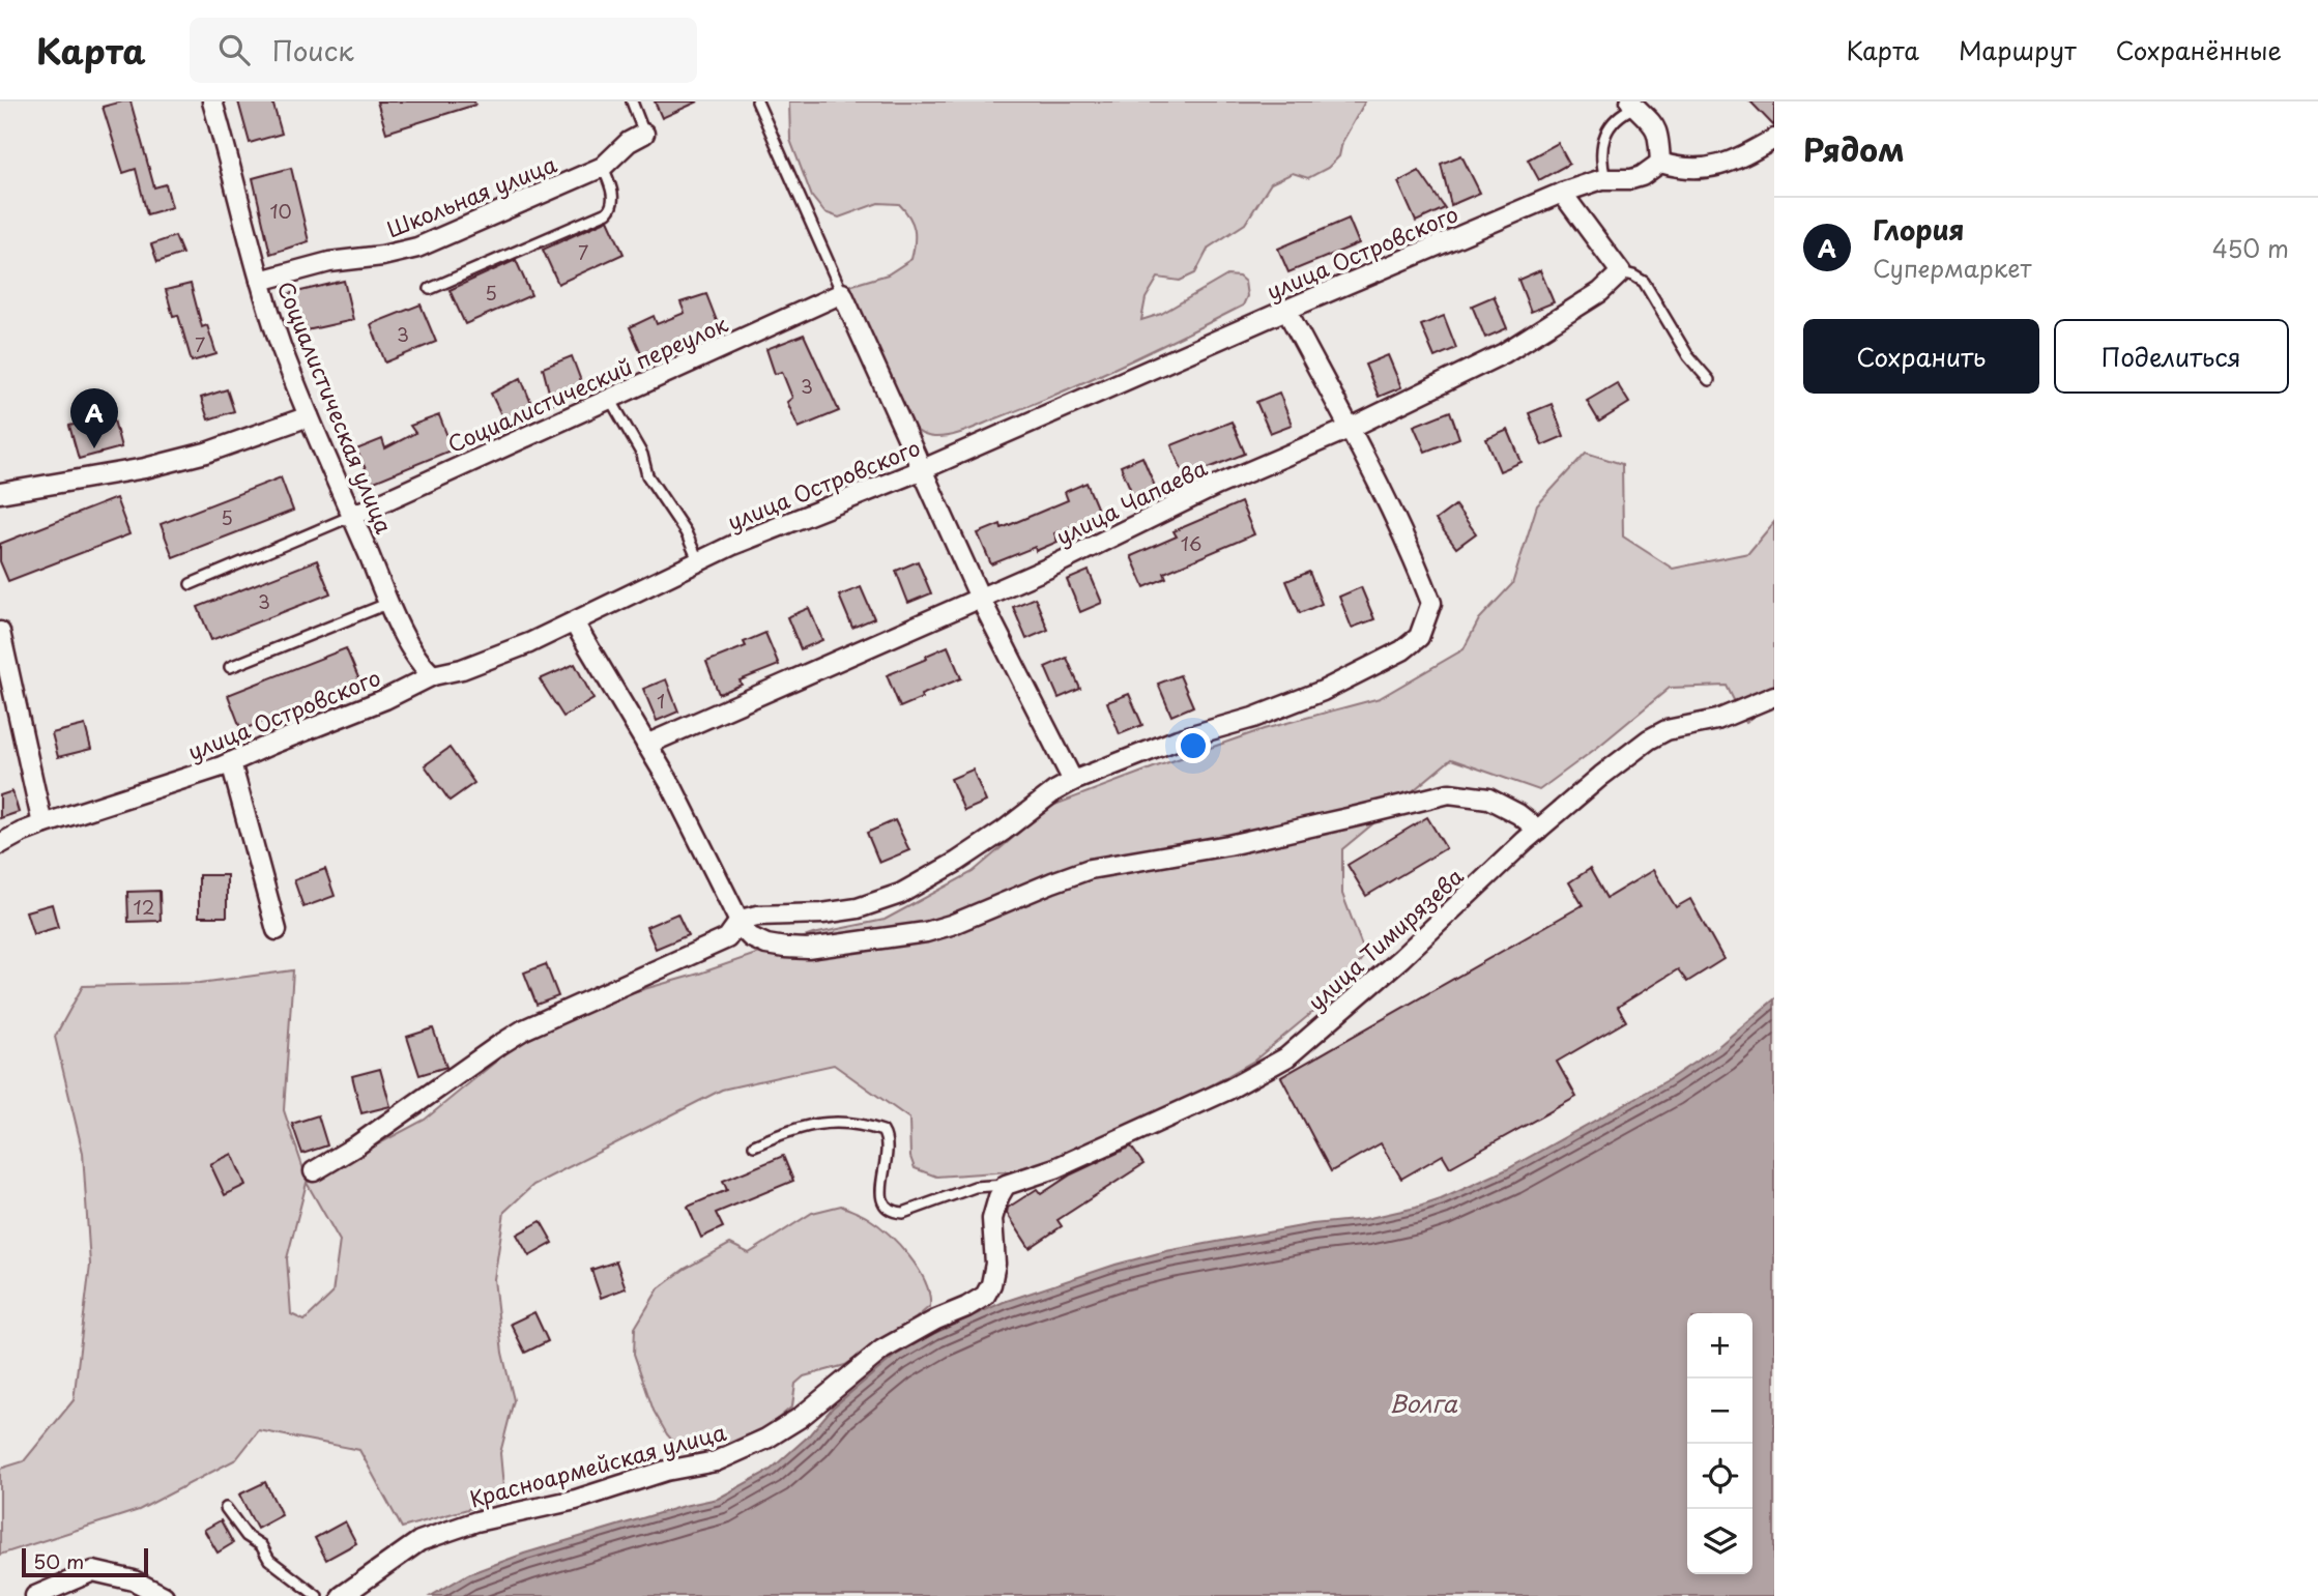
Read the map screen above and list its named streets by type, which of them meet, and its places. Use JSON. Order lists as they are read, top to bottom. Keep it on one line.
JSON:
{"streets":{"street":["Школьная улица","улица Островского","Социалистический переулок","Социалистическая улица","улица Чапаева","улица Тимирязева","Красноармейская улица"]},"crossings":[["Школьная улица","Социалистическая улица"],["улица Островского","Социалистическая улица"],["Социалистический переулок","Социалистическая улица"],["улица Тимирязева","Красноармейская улица"]],"water":["Волга"],"house_numbers":["10","7","5","3","7","3","5","16","3","1","12"],"scale_bar":"50 m","page":{"header":"Карта","search":"Поиск","nav":["Карта","Маршрут","Сохранённые"],"heading":"Рядом","list":[{"mark":"A","name":"Глория","note":"Супермаркет","value":"450 m"}],"buttons":["Сохранить","Поделиться"],"pins":"A","map_buttons":["+","−"],"scale":"50 m"}}
